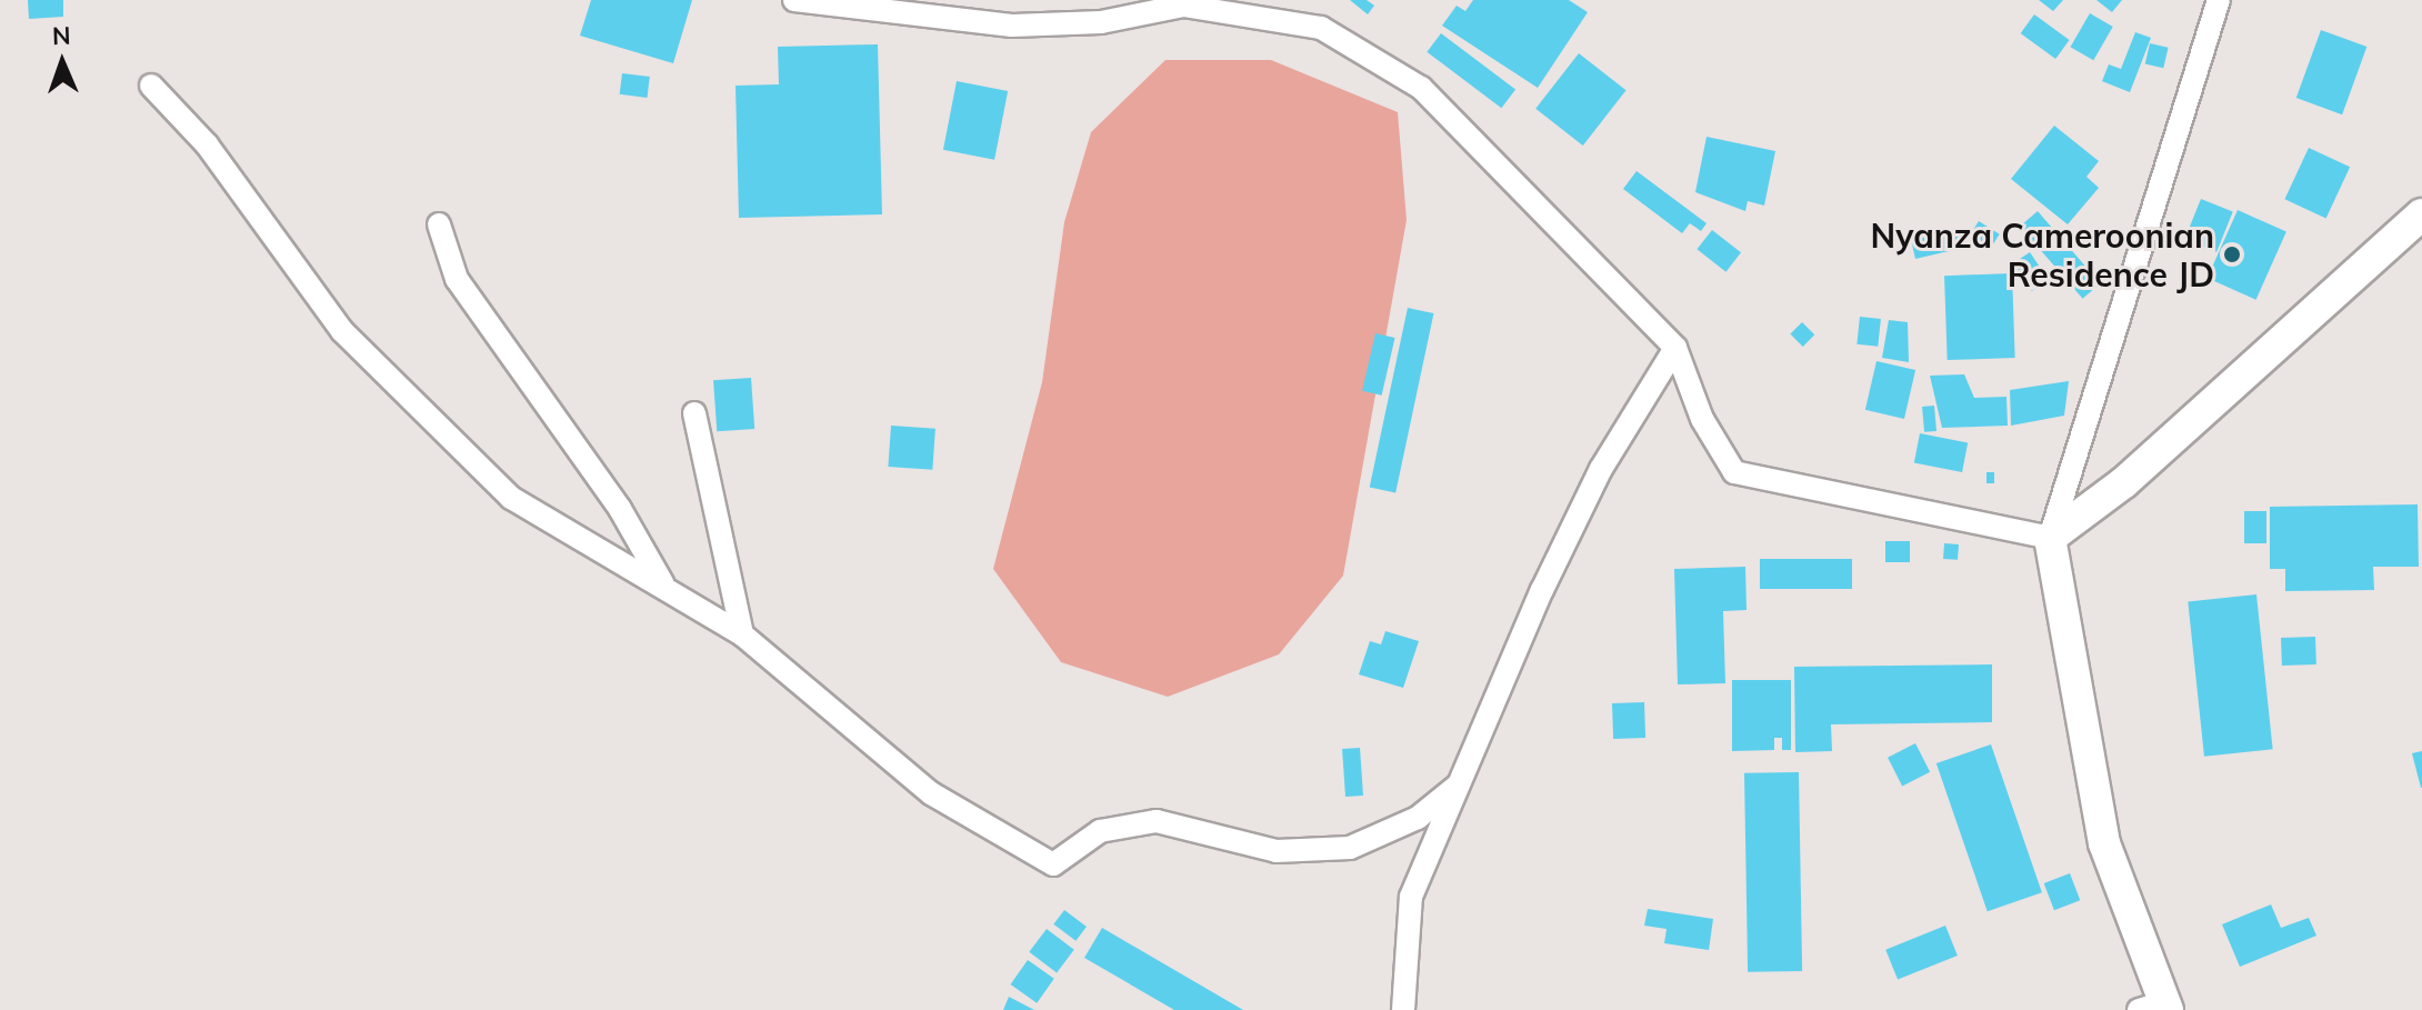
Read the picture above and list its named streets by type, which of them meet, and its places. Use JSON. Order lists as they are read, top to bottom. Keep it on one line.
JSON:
{"places":["Nyanza Cameroonian Residence JD"],"north":"top"}
